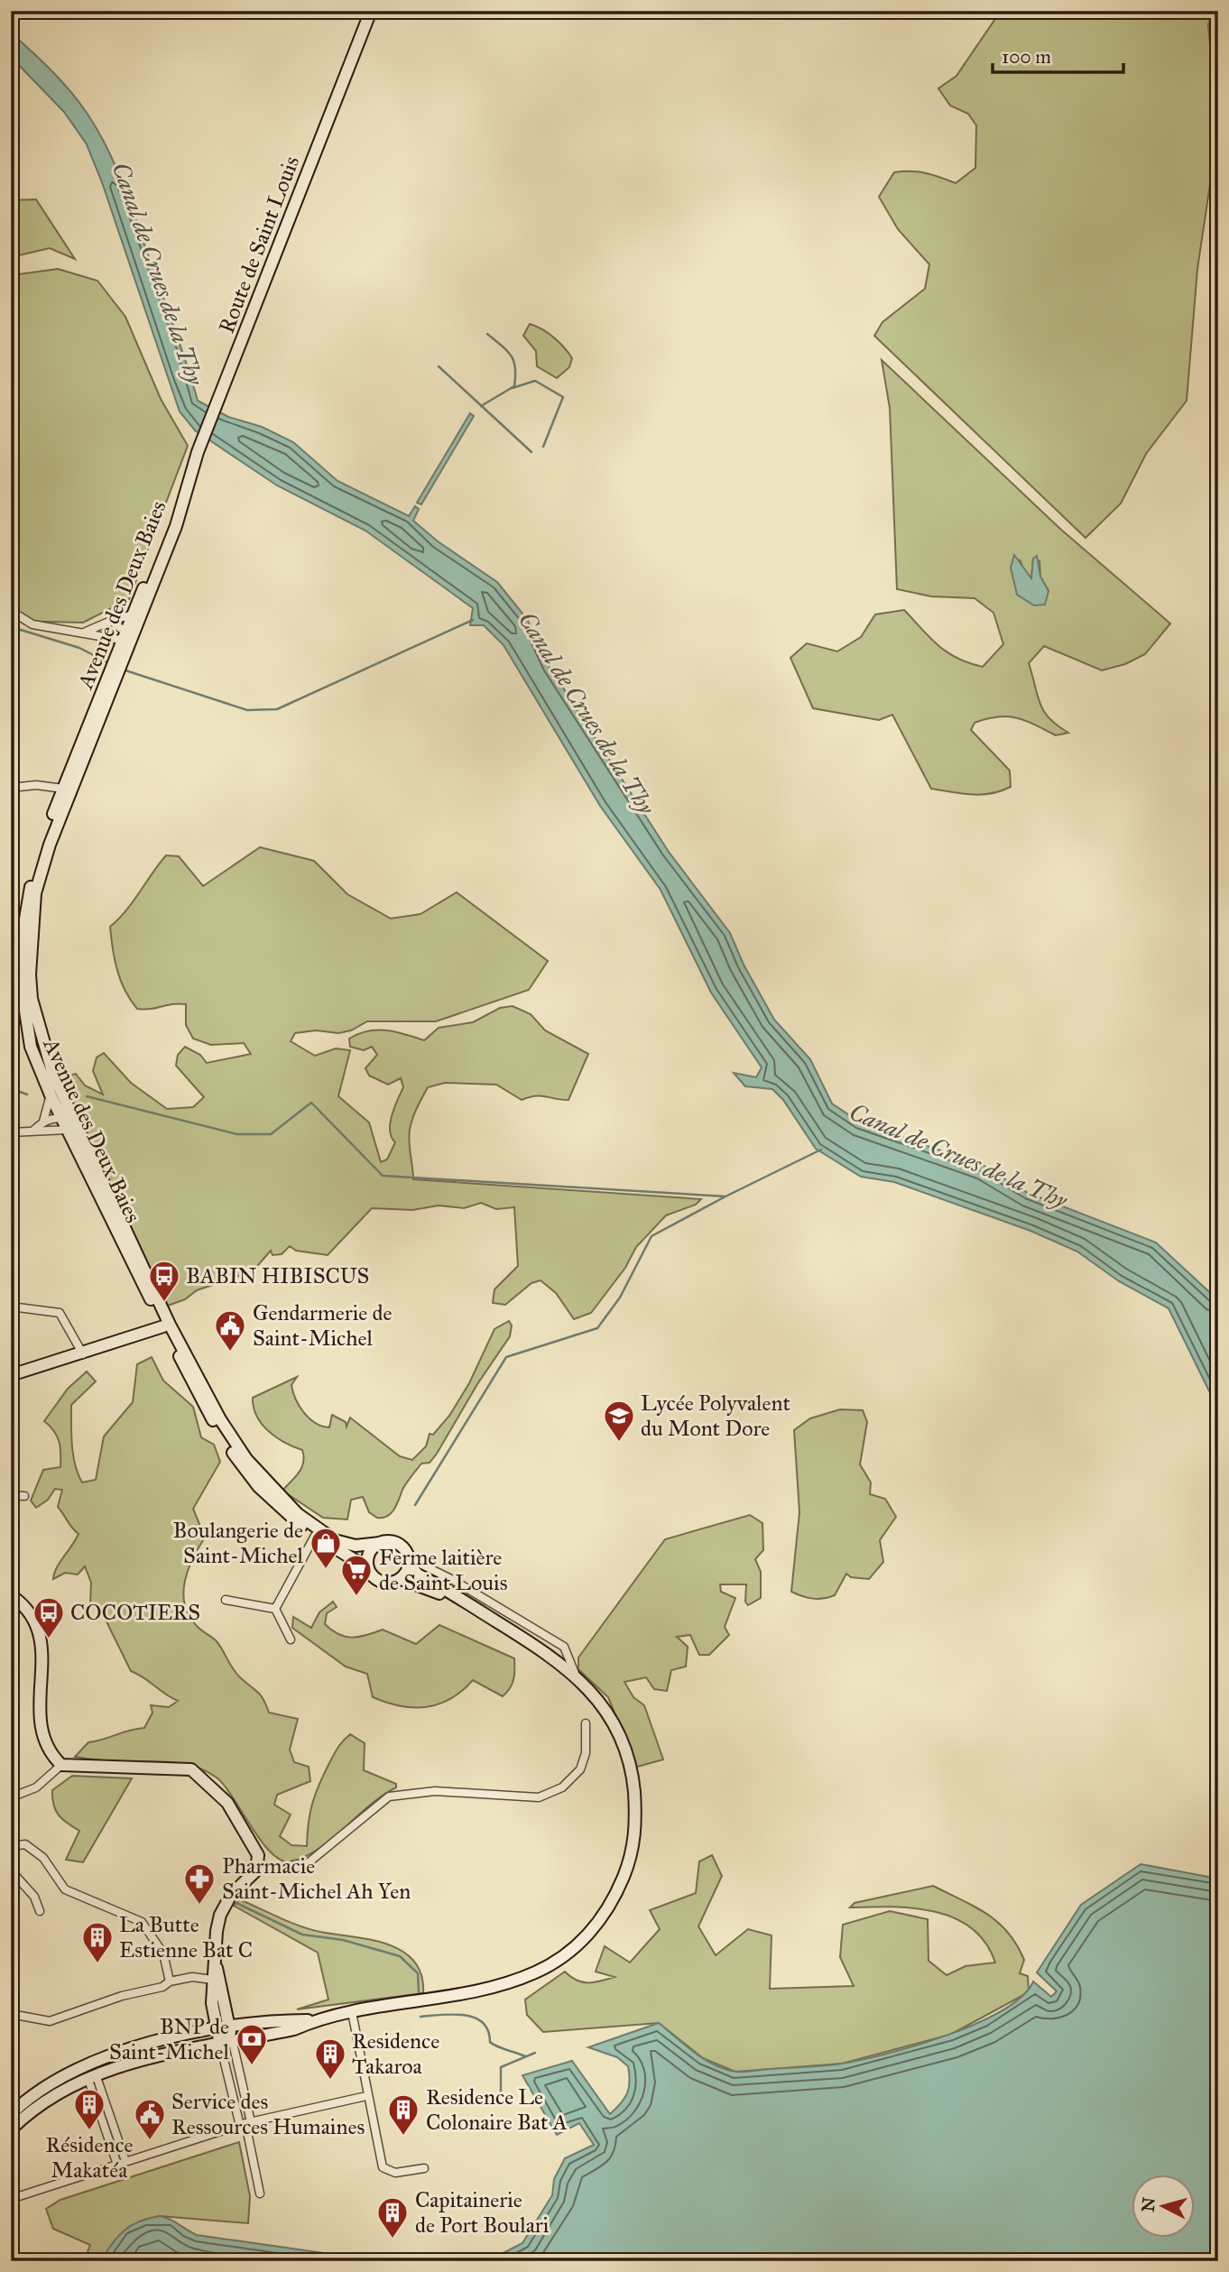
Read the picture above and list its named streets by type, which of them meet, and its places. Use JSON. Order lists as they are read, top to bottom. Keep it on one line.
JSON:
{"streets":{"main road":["Route de Saint Louis","Avenue des Deux Baies"]},"crossings":[["Route de Saint Louis","Avenue des Deux Baies"]],"water":["Canal de Crues de la Thy"],"places":{"bus stop":["BABIN HIBISCUS","COCOTIERS"],"public building":["Gendarmerie de Saint-Michel","Service des Ressources Humaines"],"school or university":["Lycée Polyvalent du Mont Dore"],"shop":["Boulangerie de Saint-Michel"],"supermarket":["Ferme laitière de Saint Louis"],"pharmacy":["Pharmacie Saint-Michel Ah Yen"],"building":["La Butte Estienne Bat C","Residence Takaroa","Résidence Makatéa","Residence Le Colonaire Bat A","Capitainerie de Port Boulari"],"bank":["BNP de Saint-Michel"]},"scale_bar":"100 m","north":"left"}
